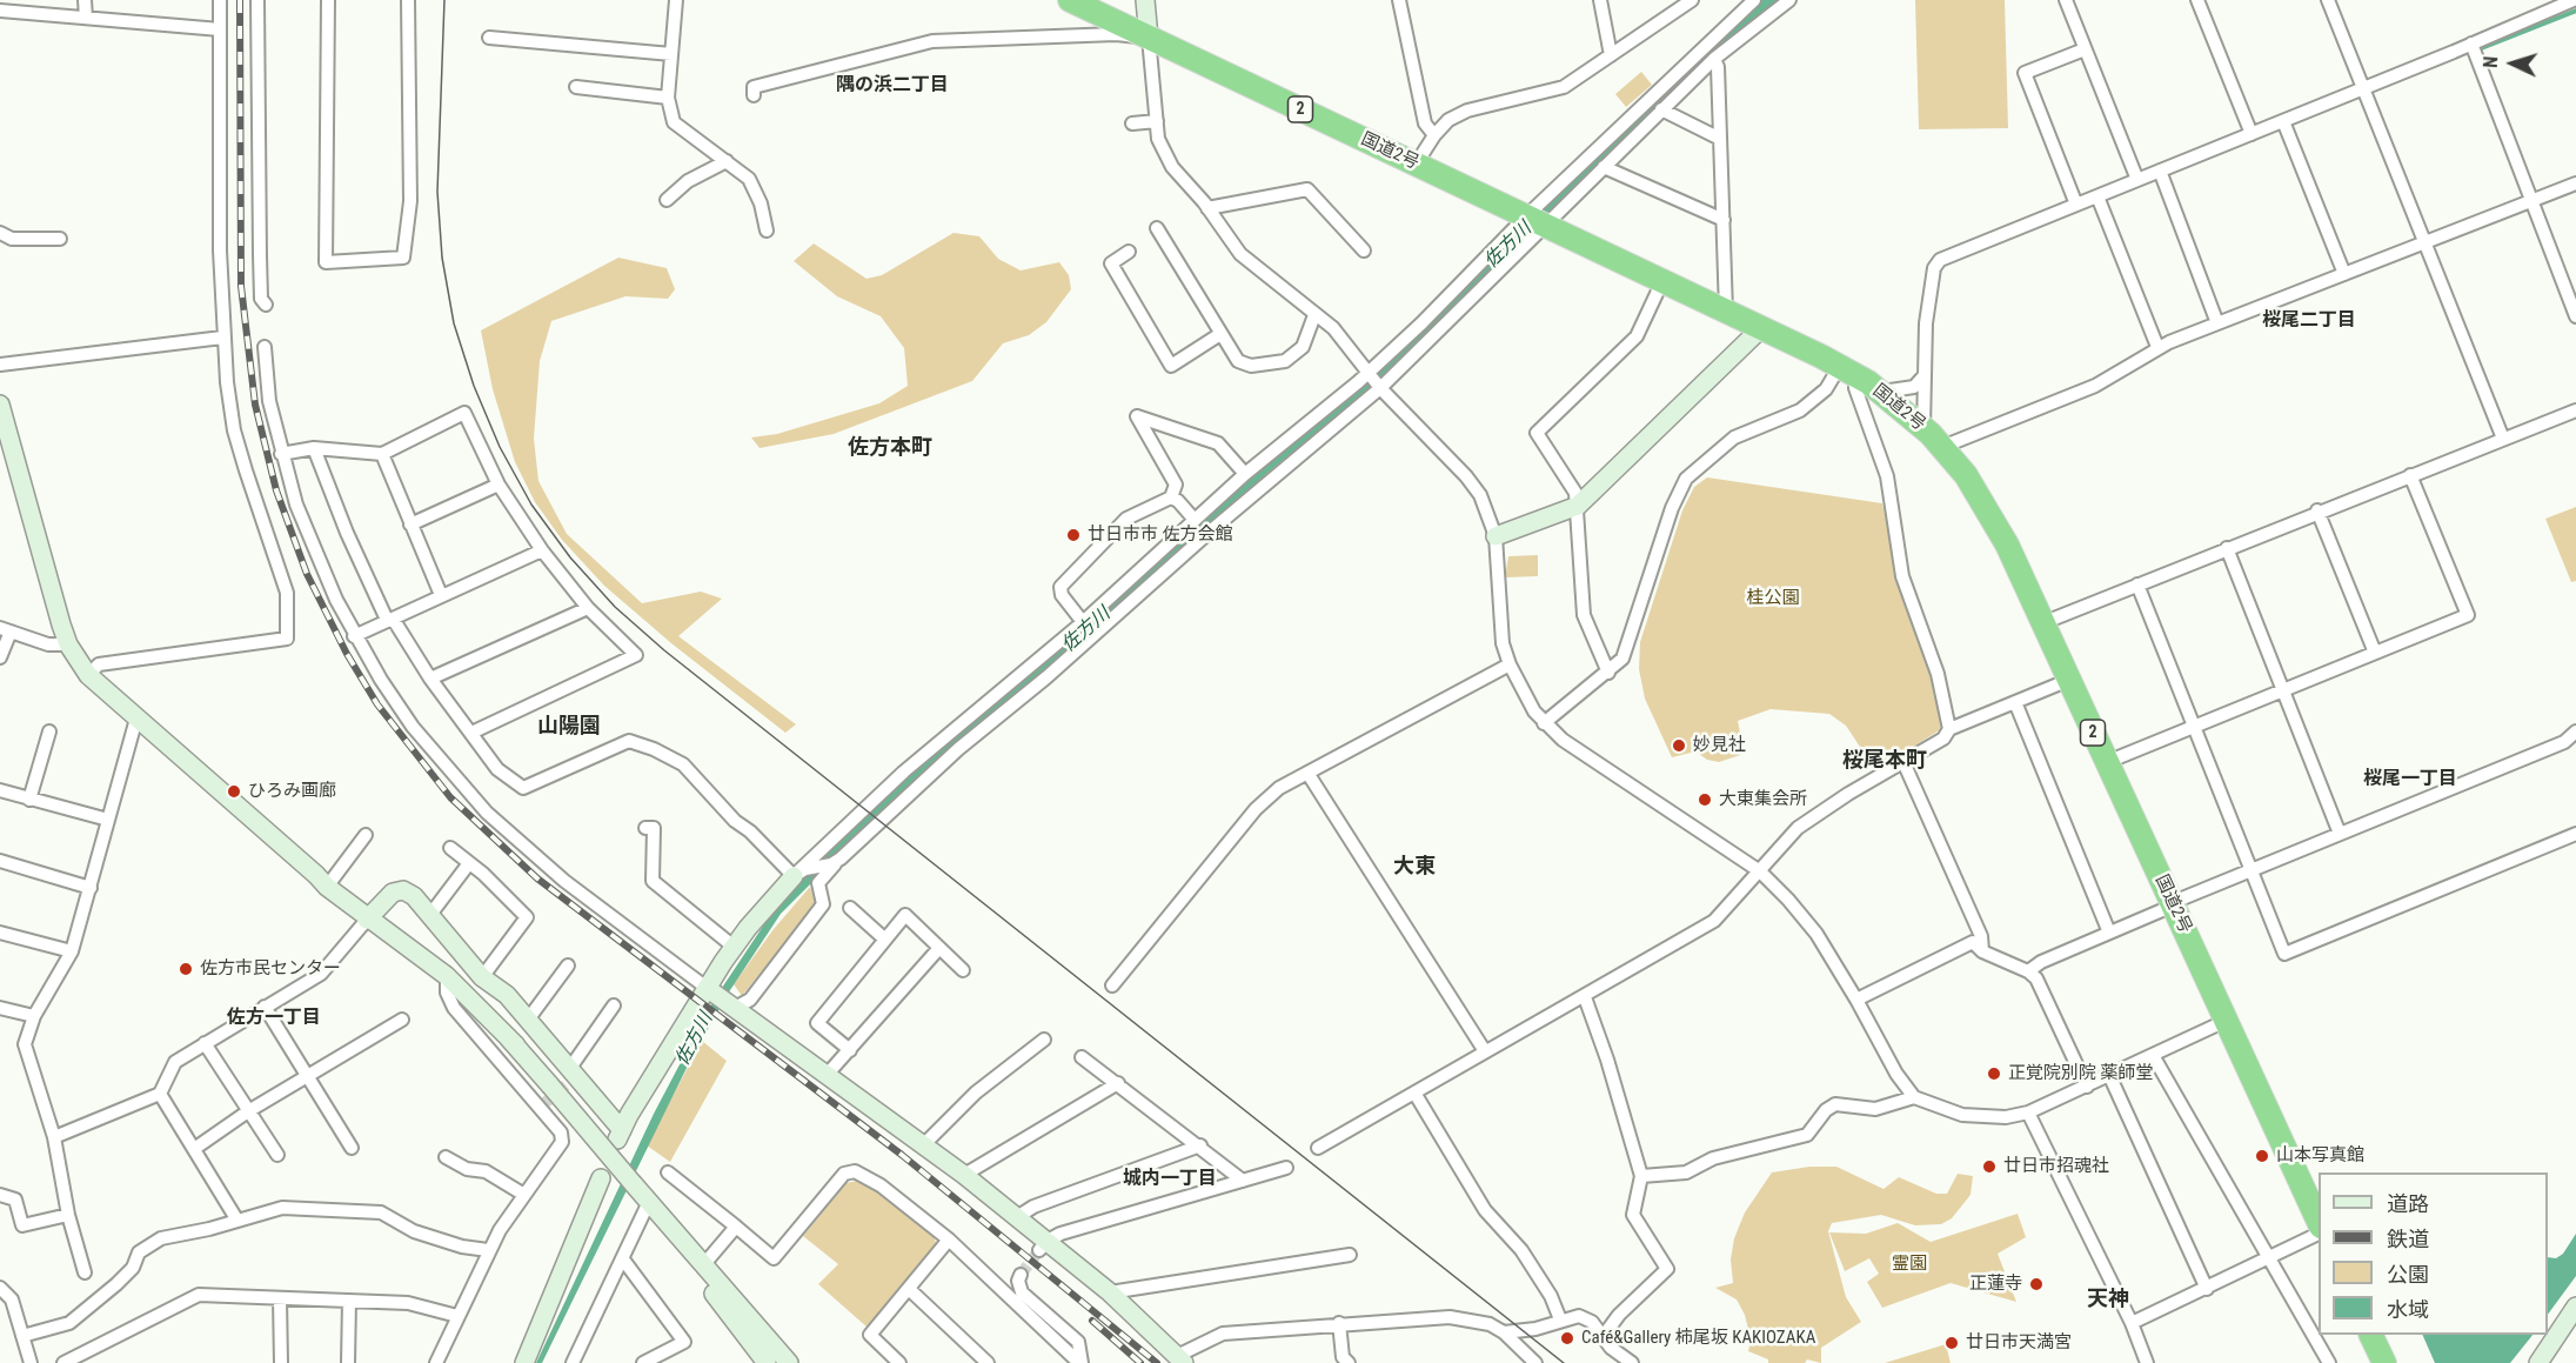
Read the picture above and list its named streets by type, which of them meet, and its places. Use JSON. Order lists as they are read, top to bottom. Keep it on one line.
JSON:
{"streets":{"highway":["2","国道2号"]},"districts":["隅の浜二丁目","桜尾二丁目","佐方本町","山陽園","桜尾本町","桜尾一丁目","大東","佐方一丁目","城内一丁目","天神"],"water":["佐方川"],"parks":["桂公園","霊園"],"places":["廿日市市 佐方会館","妙見社","ひろみ画廊","大東集会所","佐方市民センター","正覚院別院 薬師堂","山本写真館","廿日市招魂社","正蓮寺","Café&Gallery 柿尾坂 KAKIOZAKA","廿日市天満宮"],"legend":["道路","鉄道","公園","水域"],"north":"left"}
